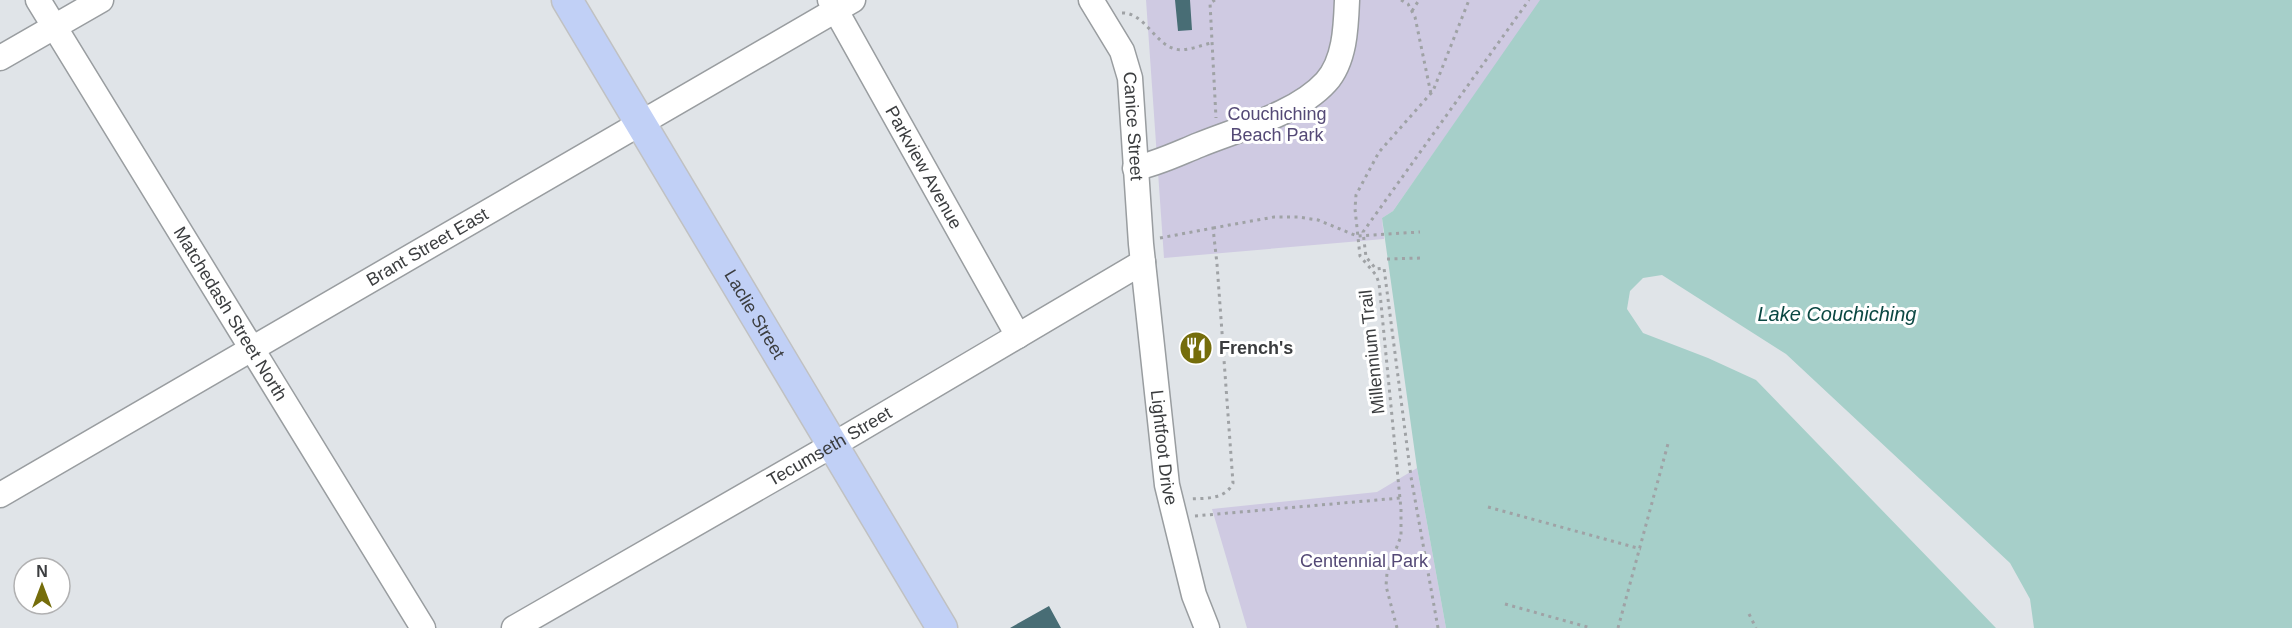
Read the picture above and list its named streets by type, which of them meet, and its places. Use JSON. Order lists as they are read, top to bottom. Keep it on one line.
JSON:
{"streets":{"main road":["Laclie Street"],"street":["Canice Street","Parkview Avenue","Brant Street East","Matchedash Street North","Tecumseth Street","Lightfoot Drive"],"path":["Millennium Trail"]},"crossings":[["Canice Street","Tecumseth Street"],["Canice Street","Lightfoot Drive"],["Parkview Avenue","Brant Street East"],["Parkview Avenue","Tecumseth Street"],["Brant Street East","Matchedash Street North"],["Brant Street East","Laclie Street"],["Laclie Street","Tecumseth Street"],["Tecumseth Street","Lightfoot Drive"]],"water":["Lake Couchiching"],"parks":["Couchiching Beach Park","Centennial Park"],"places":{"restaurant":["French's"]},"north":"top"}
